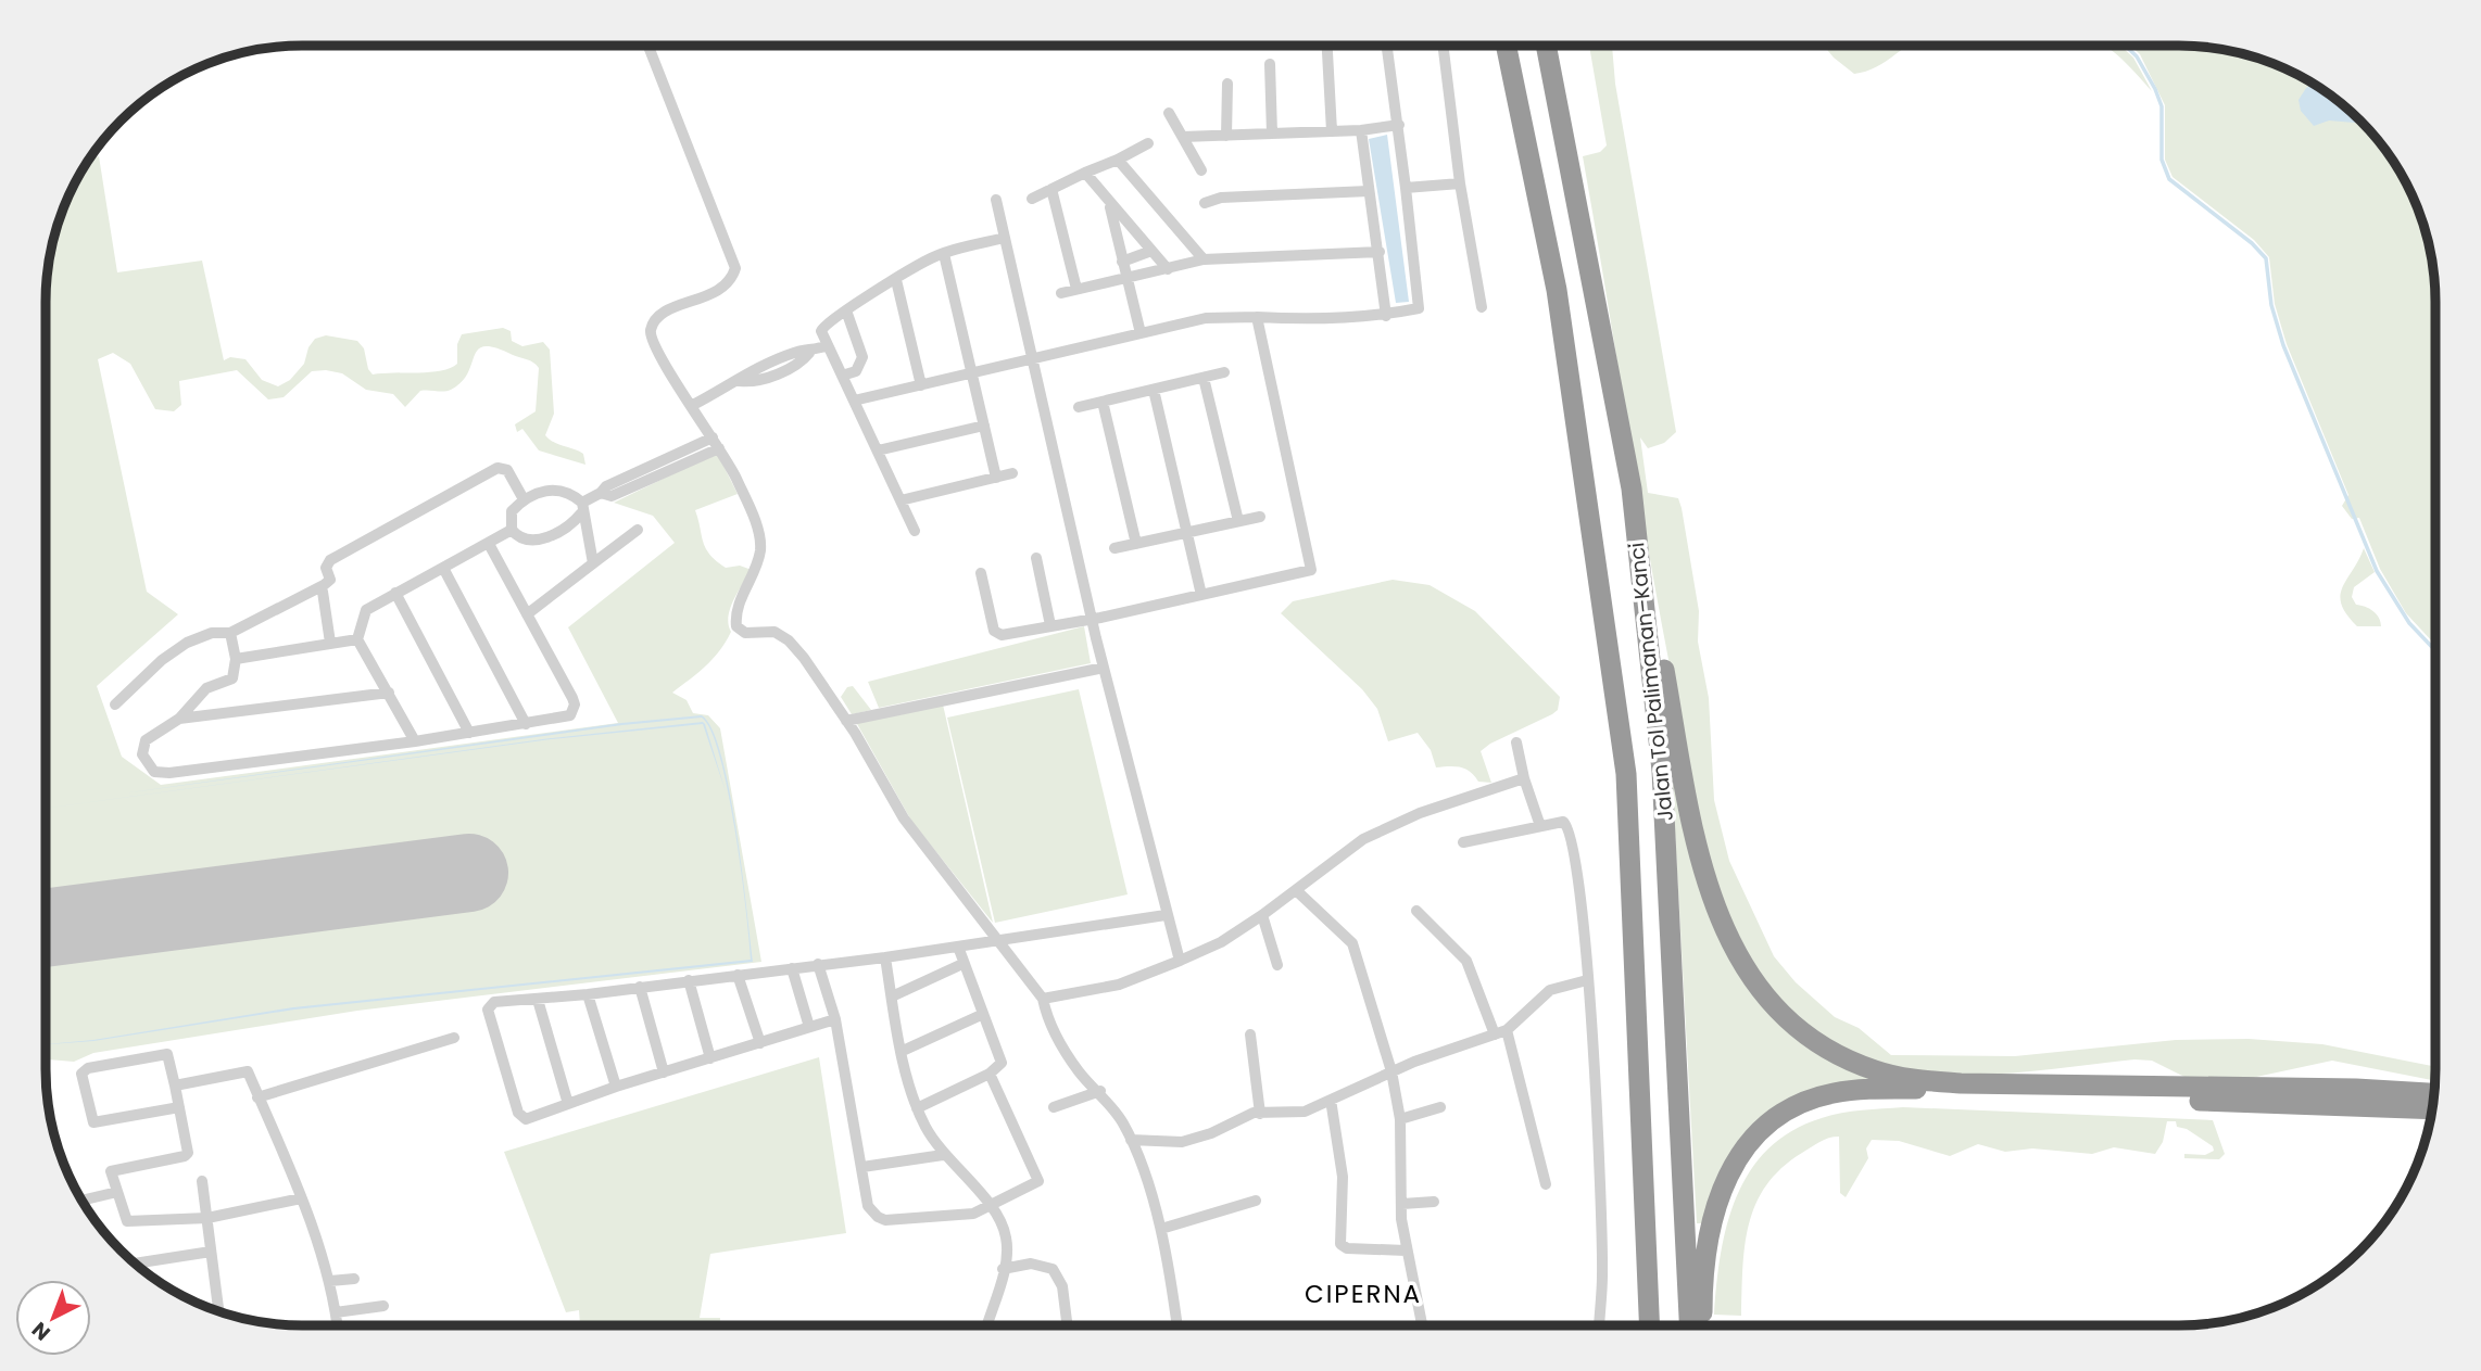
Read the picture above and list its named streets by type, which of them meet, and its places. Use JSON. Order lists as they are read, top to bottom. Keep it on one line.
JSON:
{"streets":{"highway":["Jalan Tol Palimanan–Kanci"]},"districts":["CIPERNA"],"north":"bottom left"}
